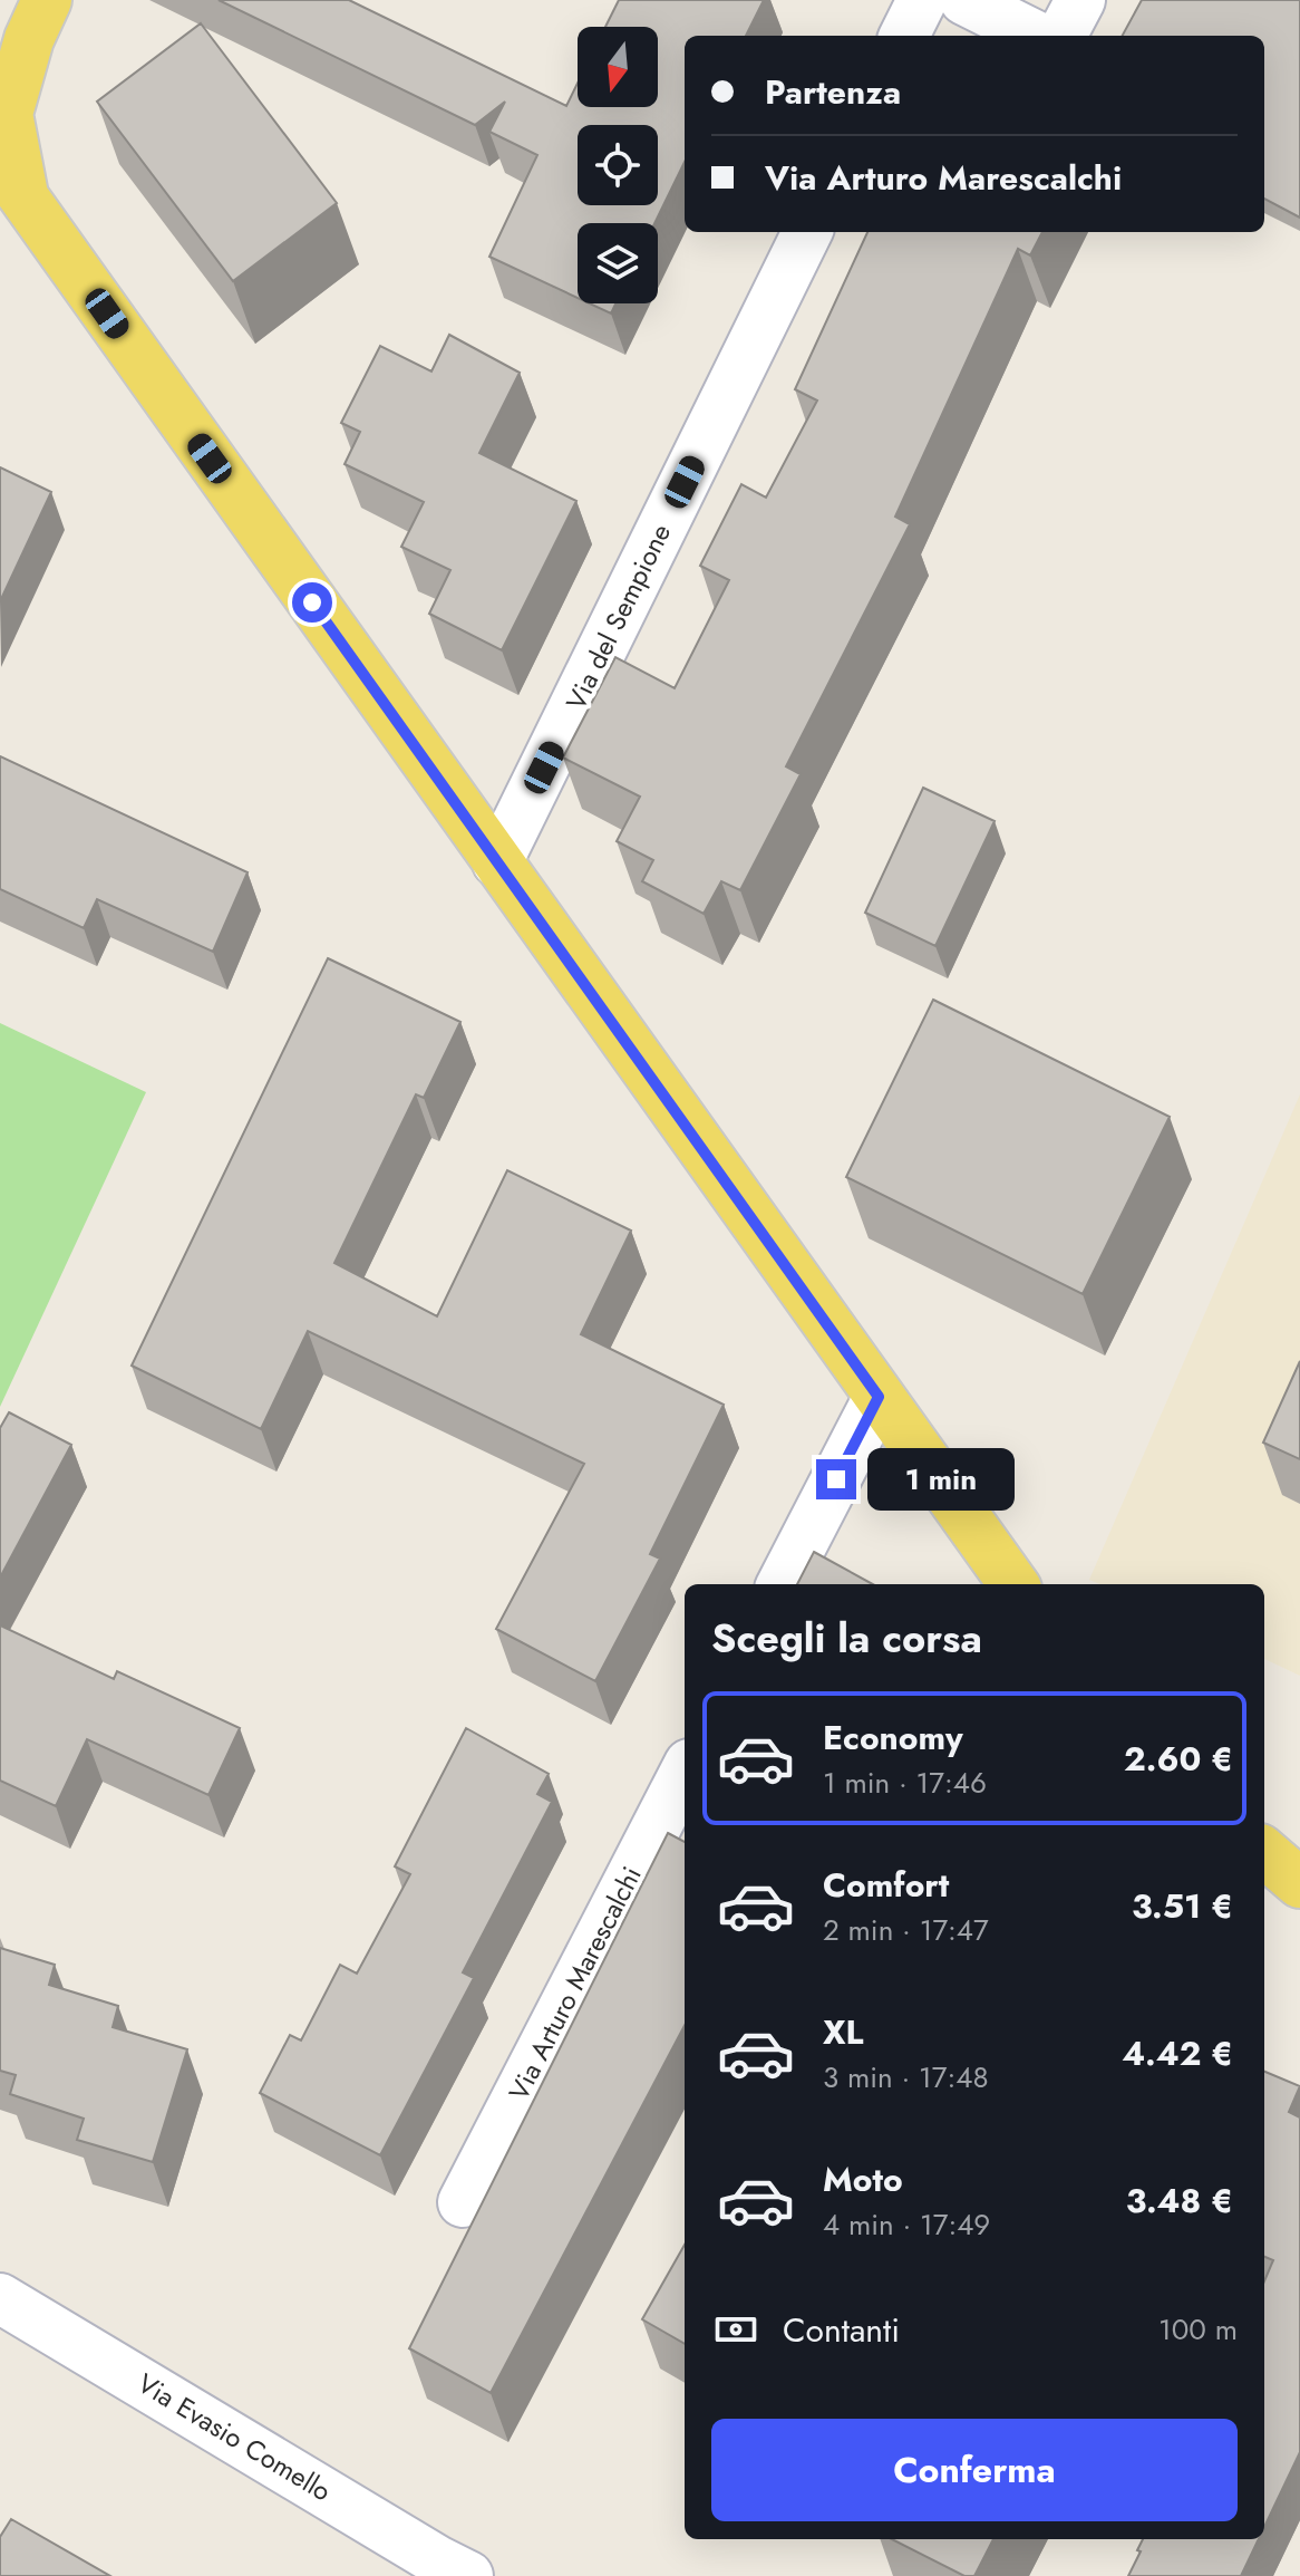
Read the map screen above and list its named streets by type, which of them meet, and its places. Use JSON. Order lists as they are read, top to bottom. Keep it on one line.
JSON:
{"streets":{"street":["Via del Sempione","Via Arturo Marescalchi","Via Evasio Comello"]},"north":"bottom","page":{"banner":["Partenza","Via Arturo Marescalchi"],"bubble":"1 min","heading":"Scegli la corsa","list":[{"name":"Economy","note":"1 min · 17:46","value":"2.60 €"},{"name":"Comfort","note":"2 min · 17:47","value":"3.51 €"},{"name":"XL","note":"3 min · 17:48","value":"4.42 €"},{"name":"Moto","note":"4 min · 17:49","value":"3.48 €"}],"pay":["Contanti","100 m"],"buttons":"Conferma"}}
